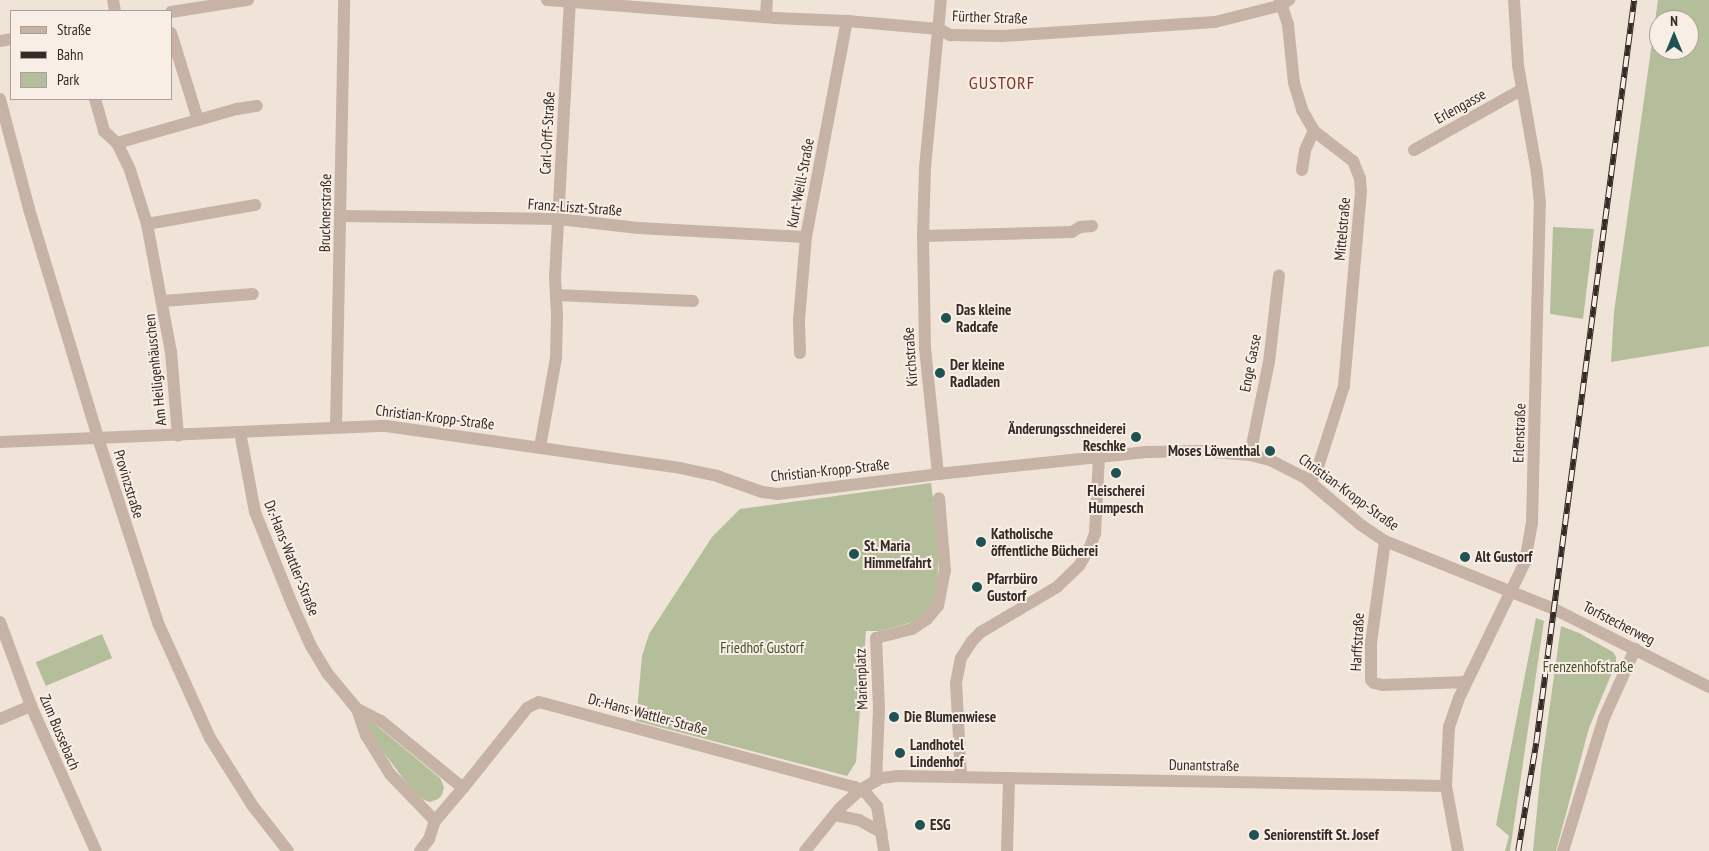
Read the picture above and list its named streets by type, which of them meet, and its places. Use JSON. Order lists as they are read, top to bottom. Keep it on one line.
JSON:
{"streets":{"street":["Fürther Straße","Erlengasse","Carl-Orff-Straße","Kurt-Weill-Straße","Franz-Liszt-Straße","Brucknerstraße","Mittelstraße","Kirchstraße","Enge Gasse","Am Heiligenhäuschen","Christian-Kropp-Straße","Erlenstraße","Provinzstraße","Dr.-Hans-Wattler-Straße","Torfstecherweg","Harffstraße","Marienplatz","Zum Bussebach","Dunantstraße"]},"crossings":[["Fürther Straße","Carl-Orff-Straße"],["Fürther Straße","Kurt-Weill-Straße"],["Fürther Straße","Mittelstraße"],["Fürther Straße","Kirchstraße"],["Erlengasse","Erlenstraße"],["Carl-Orff-Straße","Franz-Liszt-Straße"],["Carl-Orff-Straße","Christian-Kropp-Straße"],["Kurt-Weill-Straße","Franz-Liszt-Straße"],["Franz-Liszt-Straße","Brucknerstraße"],["Brucknerstraße","Christian-Kropp-Straße"],["Mittelstraße","Christian-Kropp-Straße"],["Kirchstraße","Christian-Kropp-Straße"],["Enge Gasse","Christian-Kropp-Straße"],["Am Heiligenhäuschen","Christian-Kropp-Straße"],["Christian-Kropp-Straße","Erlenstraße"],["Christian-Kropp-Straße","Provinzstraße"],["Christian-Kropp-Straße","Dr.-Hans-Wattler-Straße"],["Christian-Kropp-Straße","Torfstecherweg"],["Christian-Kropp-Straße","Harffstraße"],["Erlenstraße","Torfstecherweg"],["Erlenstraße","Harffstraße"],["Erlenstraße","Dunantstraße"],["Marienplatz","Dunantstraße"]],"districts":["GUSTORF"],"parks":["Friedhof Gustorf","Frenzenhofstraße"],"places":["Das kleine Radcafe","Der kleine Radladen","Änderungsschneiderei Reschke","Moses Löwenthal","Fleischerei Humpesch","Katholische öffentliche Bücherei","St. Maria Himmelfahrt","Alt Gustorf","Pfarrbüro Gustorf","Die Blumenwiese","Landhotel Lindenhof","ESG","Seniorenstift St. Josef"],"legend":["Straße","Bahn","Park"],"north":"top"}
